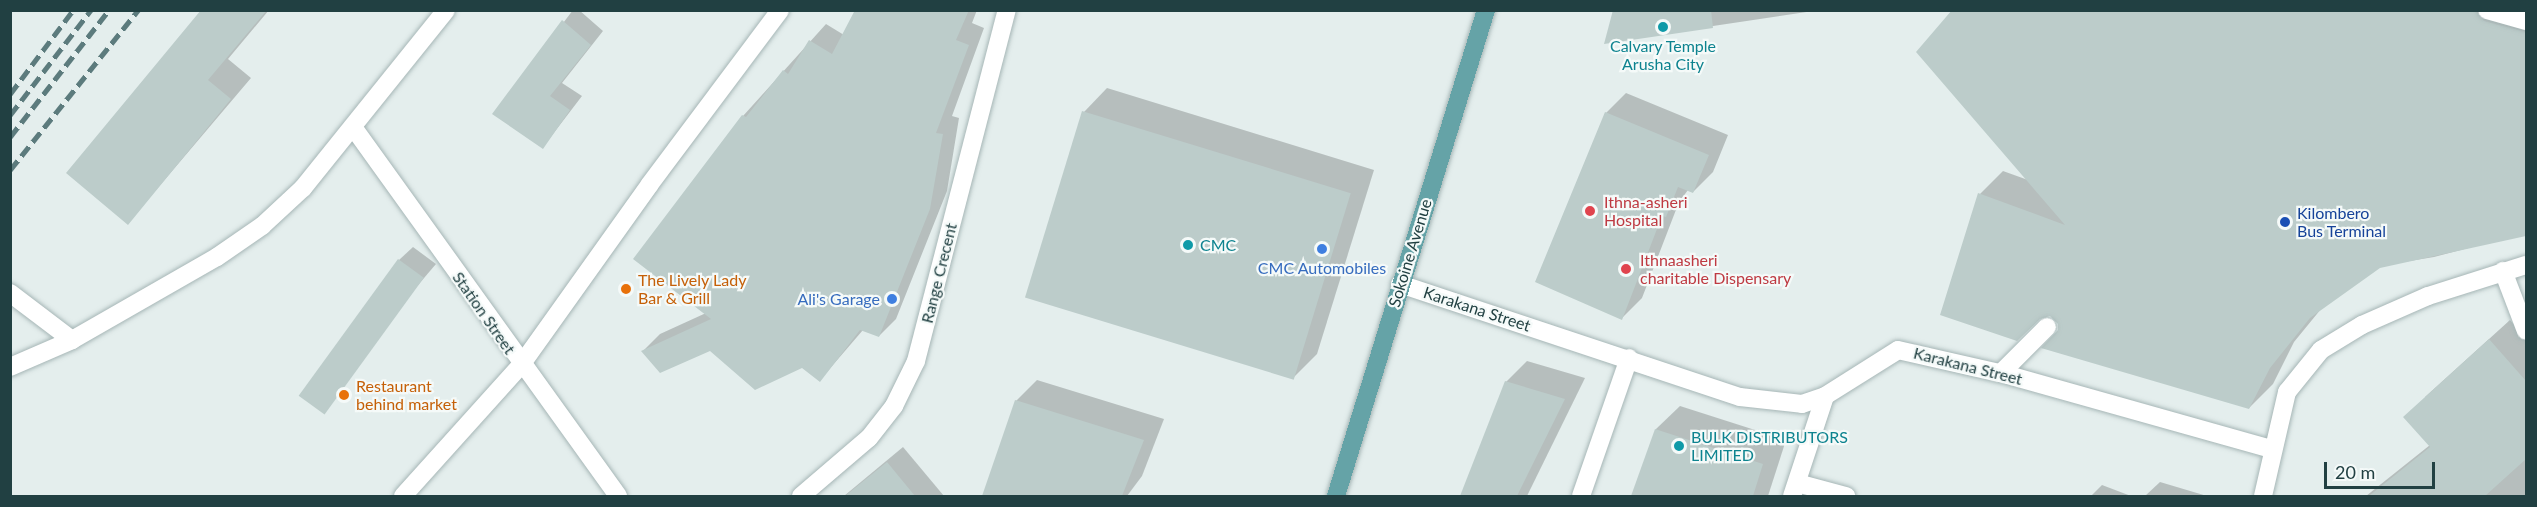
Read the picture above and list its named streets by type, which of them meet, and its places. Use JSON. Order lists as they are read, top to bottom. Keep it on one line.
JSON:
{"streets":{"main road":["Sokoine Avenue"],"street":["Range Crecent","Karakana Street","Station Street"]},"crossings":[["Sokoine Avenue","Karakana Street"]],"places":["Calvary Temple Arusha City","Ithna-asheri Hospital","Kilombero Bus Terminal","CMC","CMC Automobiles","Ithnaasheri charitable Dispensary","The Lively Lady Bar & Grill","Ali's Garage","Restaurant behind market","BULK DISTRIBUTORS LIMITED"],"scale_bar":"20 m"}
